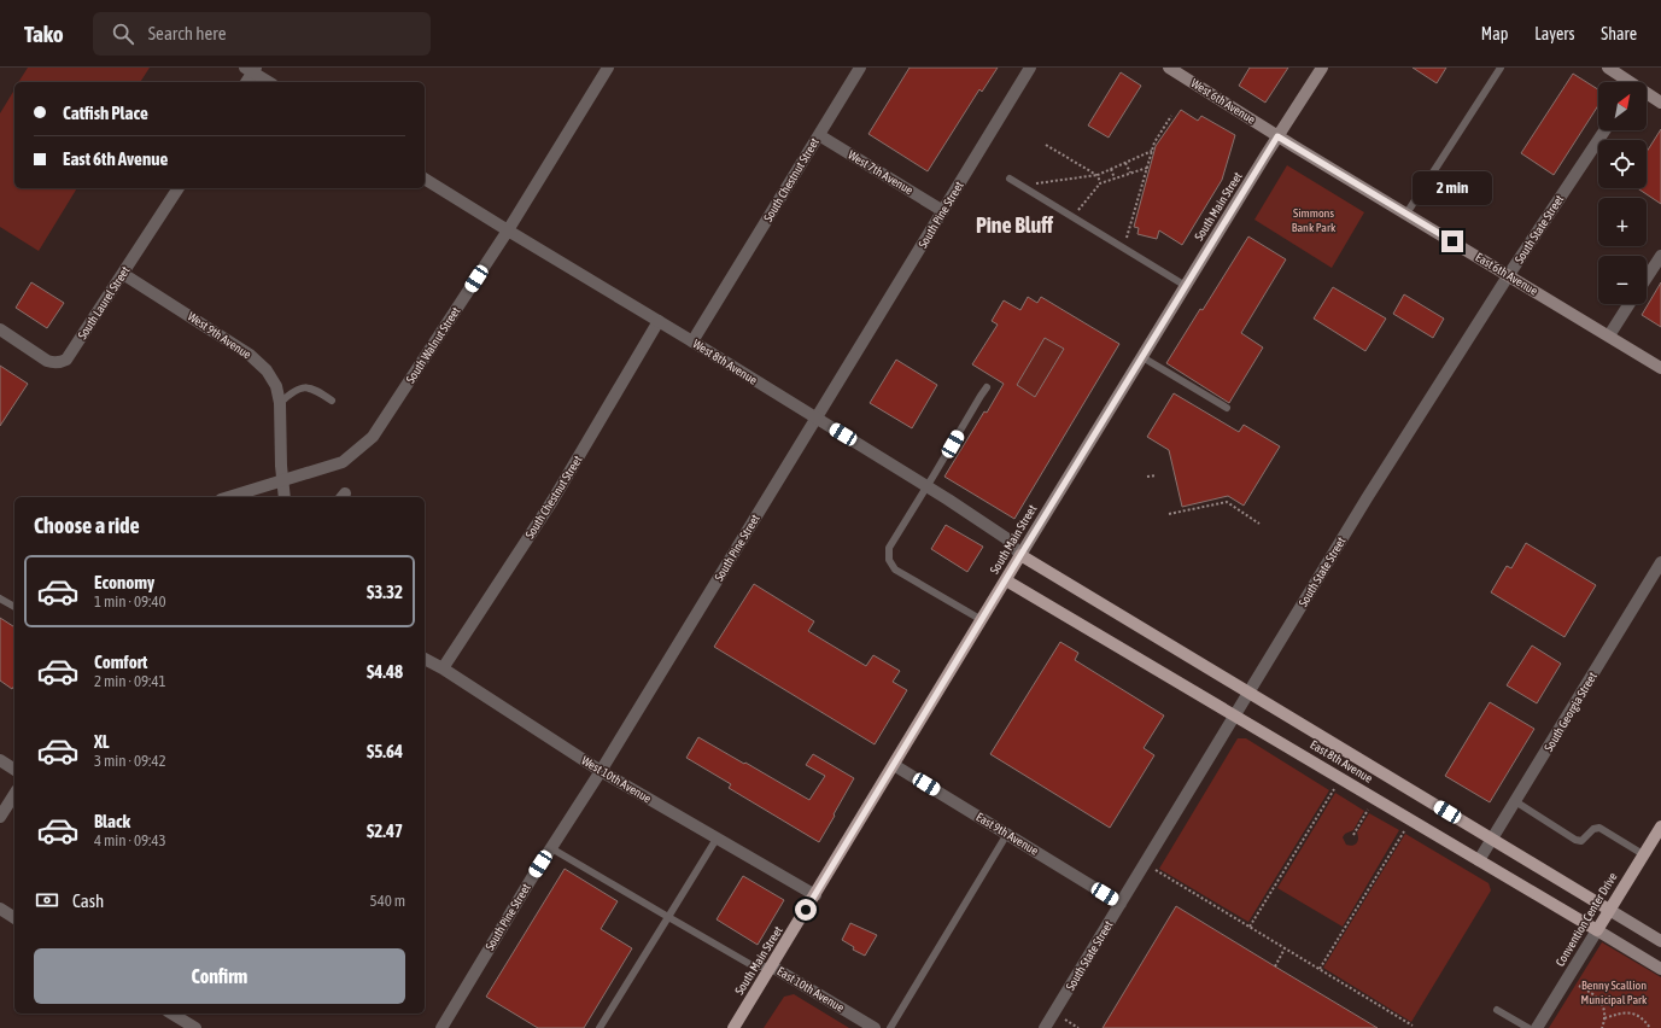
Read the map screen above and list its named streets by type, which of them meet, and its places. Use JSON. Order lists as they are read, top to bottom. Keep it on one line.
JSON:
{"streets":{"main road":["West 6th Avenue","South Main Street","East 6th Avenue","East 8th Avenue","Convention Center Drive"],"street":["West 7th Avenue","South Chestnut Street","South Pine Street","South State Street","South Laurel Street","West 9th Avenue","South Walnut Street","West 8th Avenue","South Georgia Street","West 10th Avenue","East 9th Avenue","East 10th Avenue"]},"crossings":[["West 6th Avenue","South Main Street"],["West 6th Avenue","East 6th Avenue"],["West 7th Avenue","South Chestnut Street"],["West 7th Avenue","South Pine Street"],["South Chestnut Street","West 8th Avenue"],["South Chestnut Street","West 10th Avenue"],["South Main Street","East 6th Avenue"],["South Main Street","West 8th Avenue"],["South Main Street","East 8th Avenue"],["South Main Street","West 10th Avenue"],["South Main Street","East 9th Avenue"],["South Main Street","East 10th Avenue"],["South Pine Street","West 8th Avenue"],["South Pine Street","West 10th Avenue"],["South State Street","East 6th Avenue"],["South State Street","East 8th Avenue"],["South State Street","East 9th Avenue"],["South Laurel Street","West 9th Avenue"],["West 9th Avenue","South Walnut Street"],["South Walnut Street","West 8th Avenue"],["West 8th Avenue","East 8th Avenue"],["South Georgia Street","East 8th Avenue"],["East 8th Avenue","Convention Center Drive"]],"districts":["Pine Bluff"],"parks":["Simmons Bank Park","Benny Scallion Municipal Park"],"north":"top right","page":{"header":"Tako","search":"Search here","nav":["Map","Layers","Share"],"map_buttons":["+","−"],"banner":["Catfish Place","East 6th Avenue"],"bubble":"2 min","heading":"Choose a ride","list":[{"name":"Economy","note":"1 min · 09:40","value":"$3.32"},{"name":"Comfort","note":"2 min · 09:41","value":"$4.48"},{"name":"XL","note":"3 min · 09:42","value":"$5.64"},{"name":"Black","note":"4 min · 09:43","value":"$2.47"}],"pay":["Cash","540 m"],"buttons":"Confirm"}}
